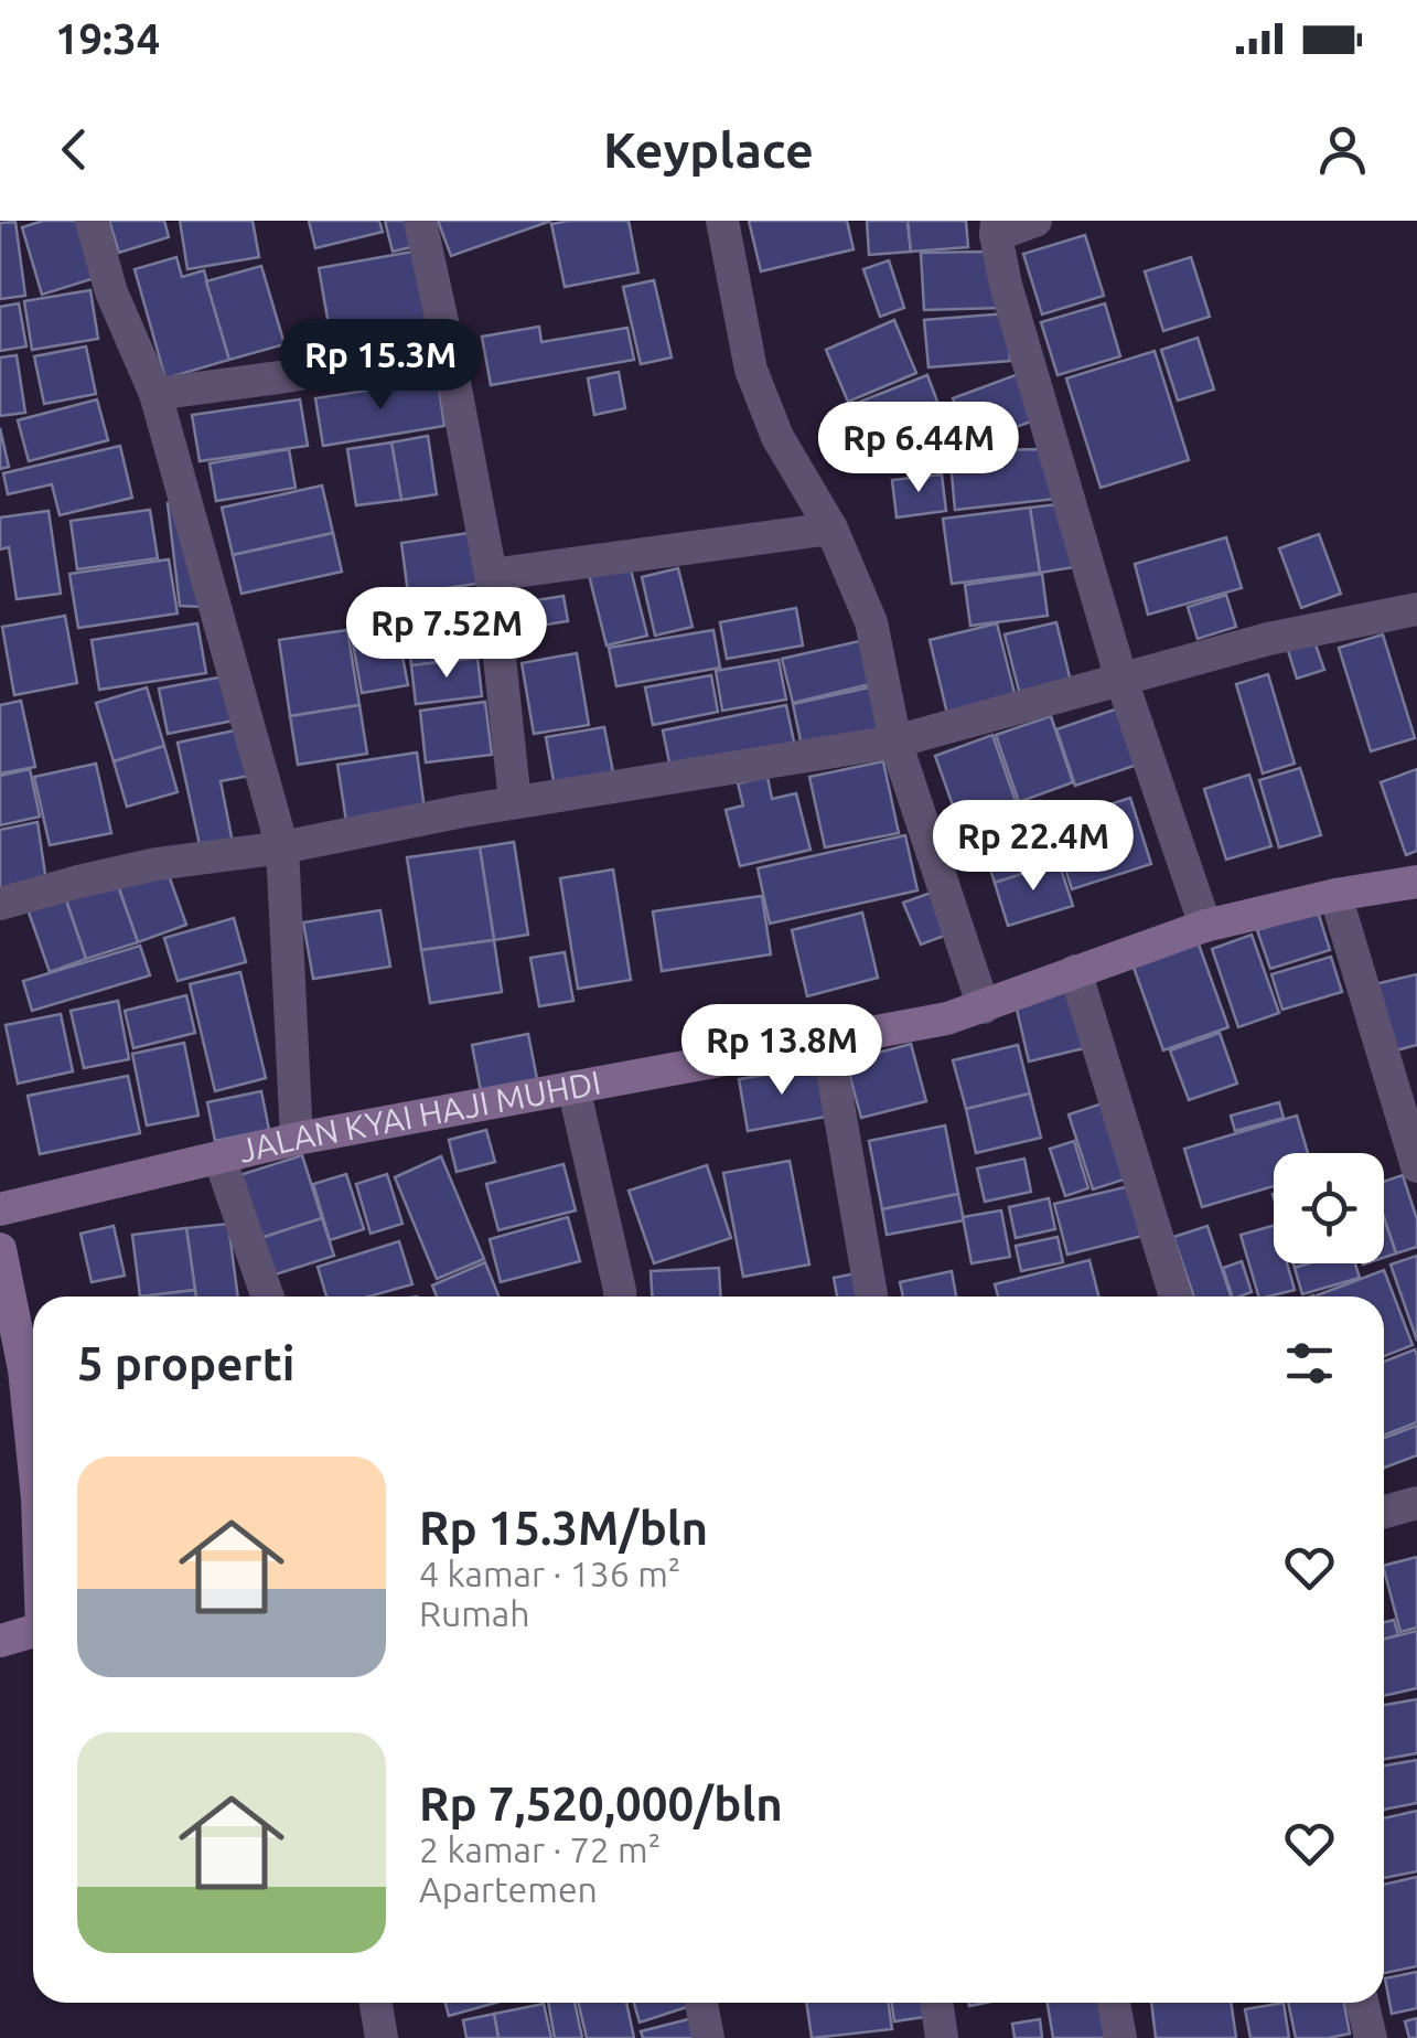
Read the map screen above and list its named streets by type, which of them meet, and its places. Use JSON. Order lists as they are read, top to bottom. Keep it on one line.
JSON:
{"streets":{"street":["JALAN KYAI HAJI MUHDI"]},"page":{"status":"19:34","header":"Keyplace","price":["Rp 15.3M","Rp 6.44M","Rp 7.52M","Rp 22.4M","Rp 13.8M"],"heading":"5 properti","list":[{"name":"Rp 15.3M/bln","note":"4 kamar · 136 m² · Rumah"},{"name":"Rp 7,520,000/bln","note":"2 kamar · 72 m² · Apartemen"}]}}
